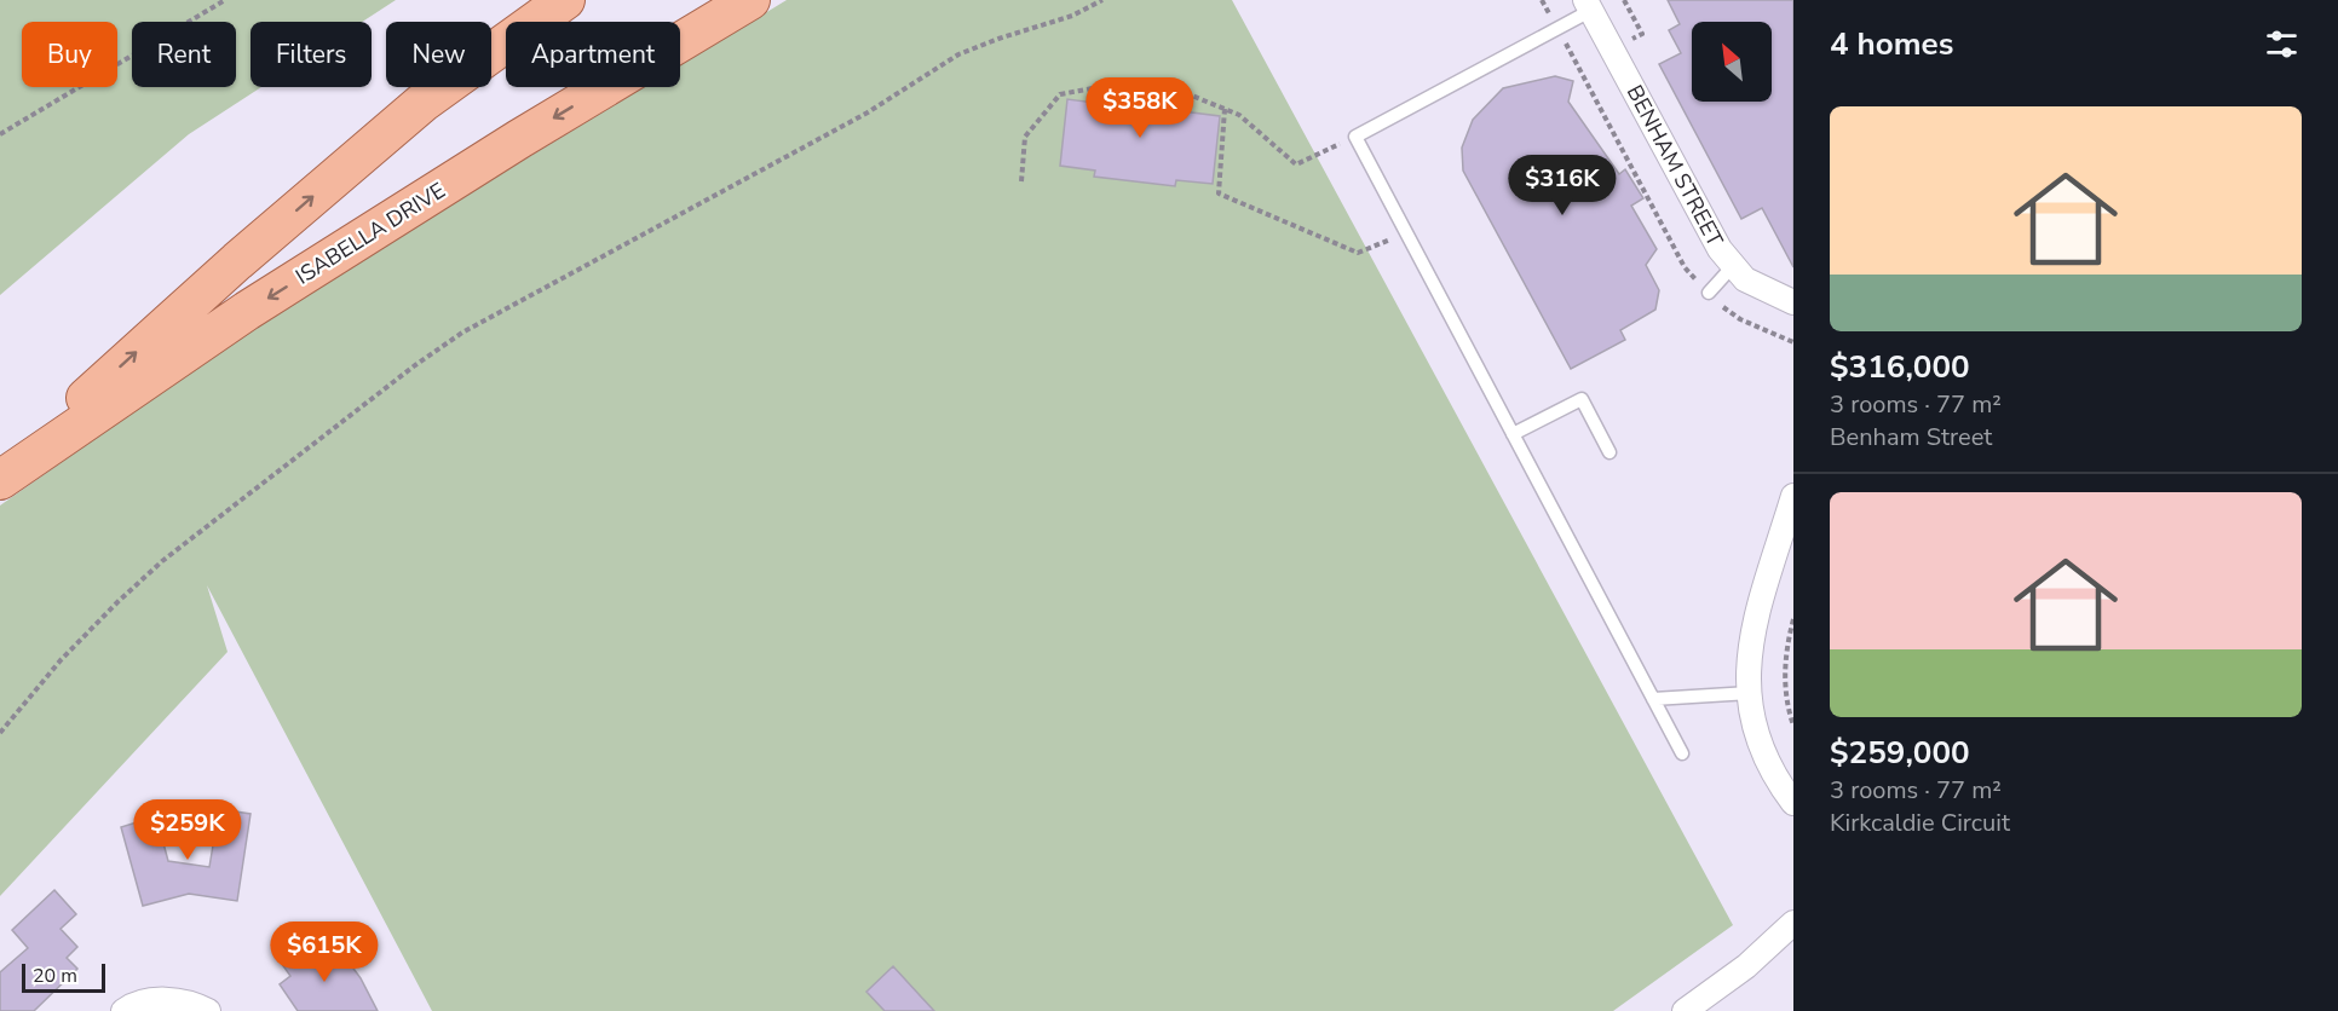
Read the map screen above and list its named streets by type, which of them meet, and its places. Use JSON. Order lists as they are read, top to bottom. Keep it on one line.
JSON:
{"streets":{"main road":["ISABELLA DRIVE"],"street":["BENHAM STREET"]},"scale_bar":"20 m","north":"top left","page":{"heading":"4 homes","chip":["Buy","Rent","Filters","New","Apartment"],"price":["$358K","$316K","$259K","$615K"],"list":[{"name":"$316,000","note":"3 rooms · 77 m² · Benham Street"},{"name":"$259,000","note":"3 rooms · 77 m² · Kirkcaldie Circuit"}],"scale":"20 m"}}
